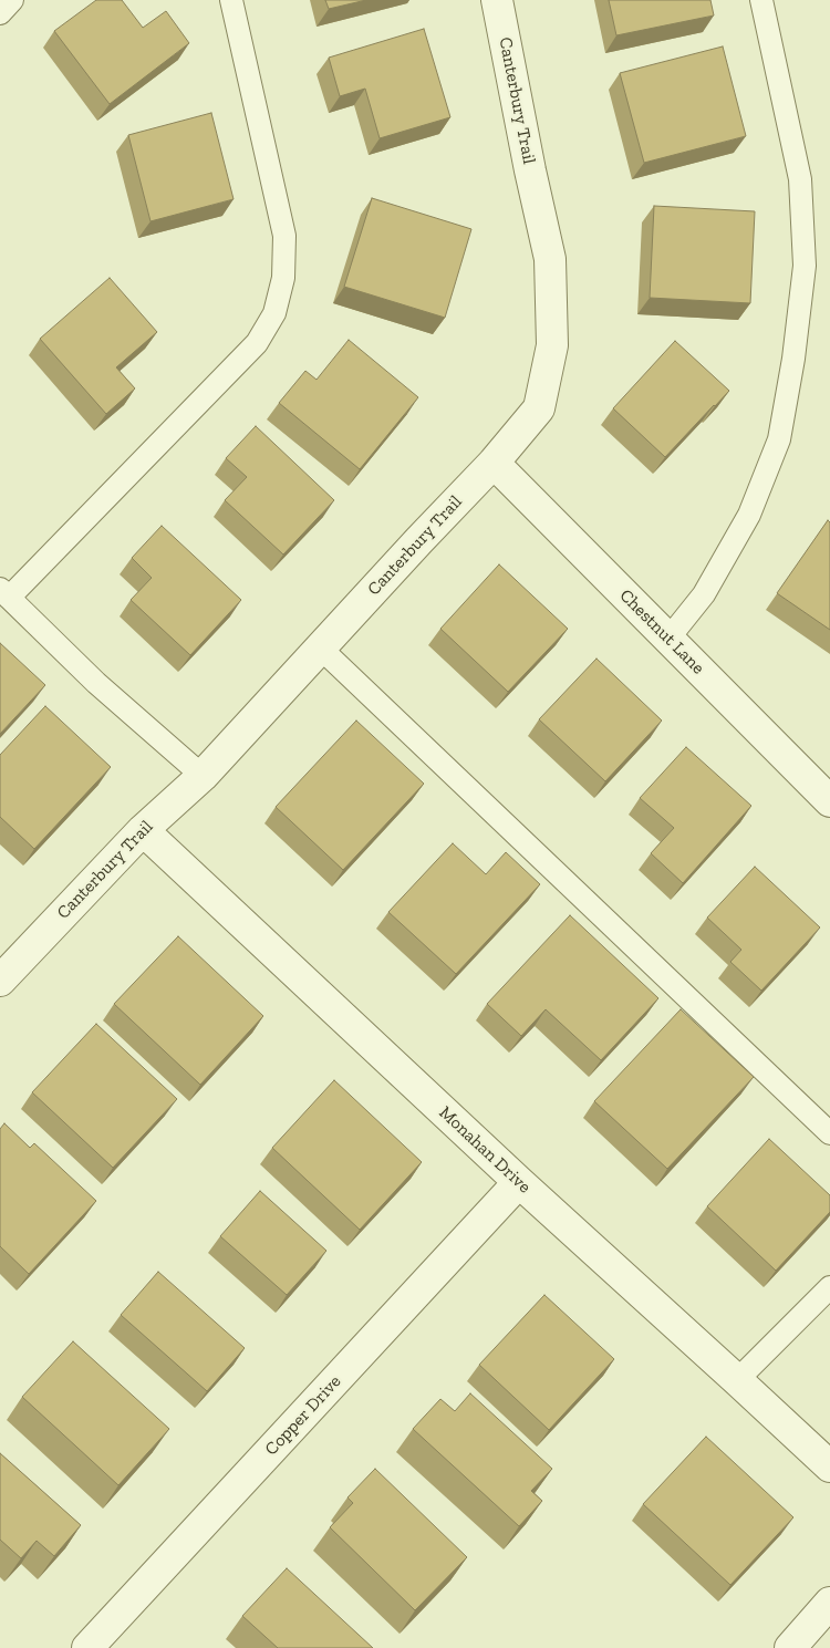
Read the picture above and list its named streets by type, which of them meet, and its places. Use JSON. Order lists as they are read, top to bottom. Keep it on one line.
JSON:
{"streets":{"street":["Canterbury Trail","Chestnut Lane","Monahan Drive","Copper Drive"]},"crossings":[["Canterbury Trail","Chestnut Lane"],["Canterbury Trail","Monahan Drive"],["Monahan Drive","Copper Drive"]]}
